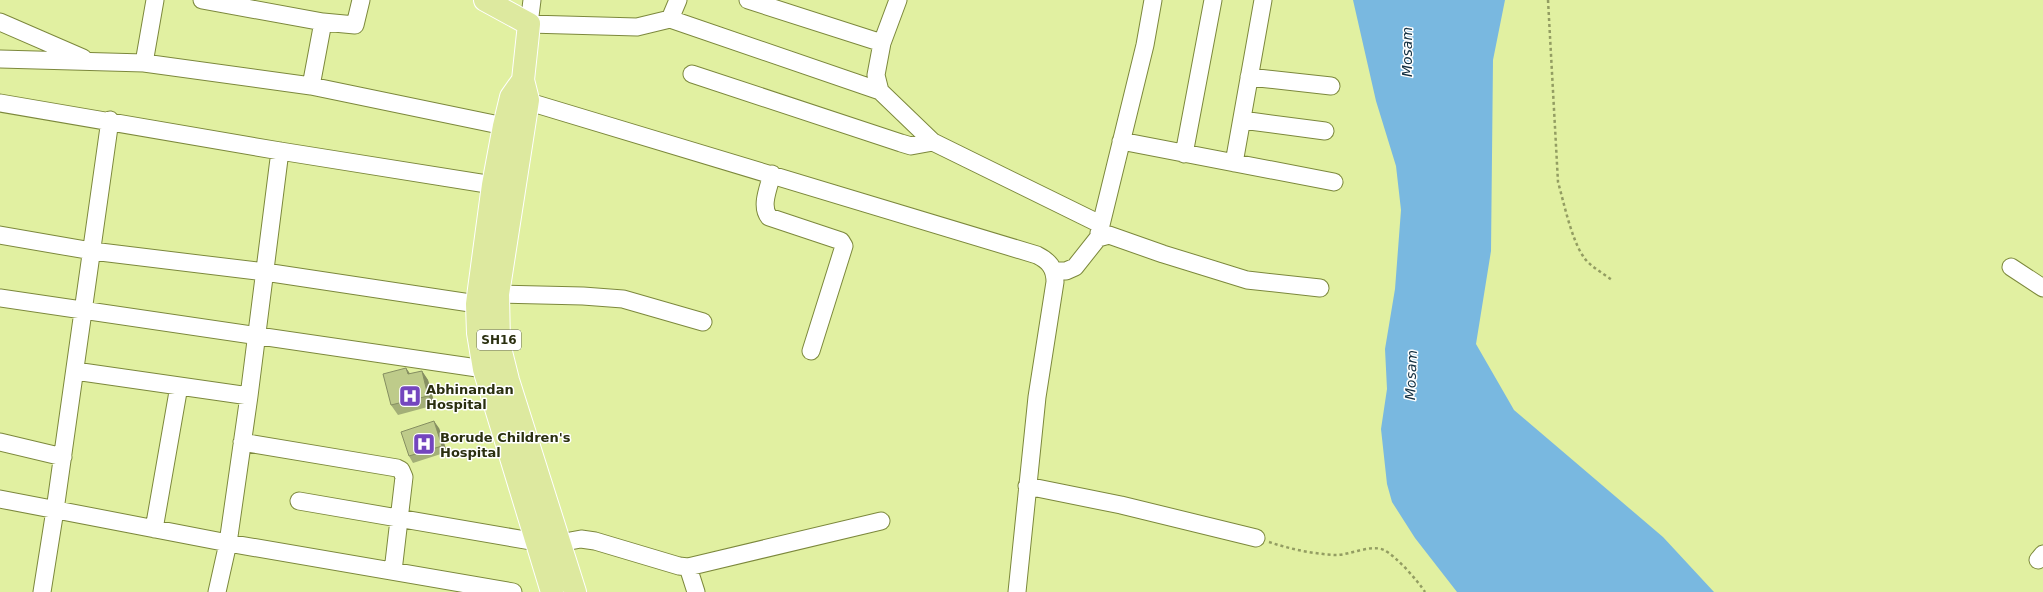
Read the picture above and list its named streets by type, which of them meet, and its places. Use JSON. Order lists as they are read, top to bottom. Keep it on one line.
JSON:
{"streets":{"main road":["SH16"]},"water":["Mosam"],"places":{"hospital":["Abhinandan Hospital","Borude Children's Hospital"]}}
